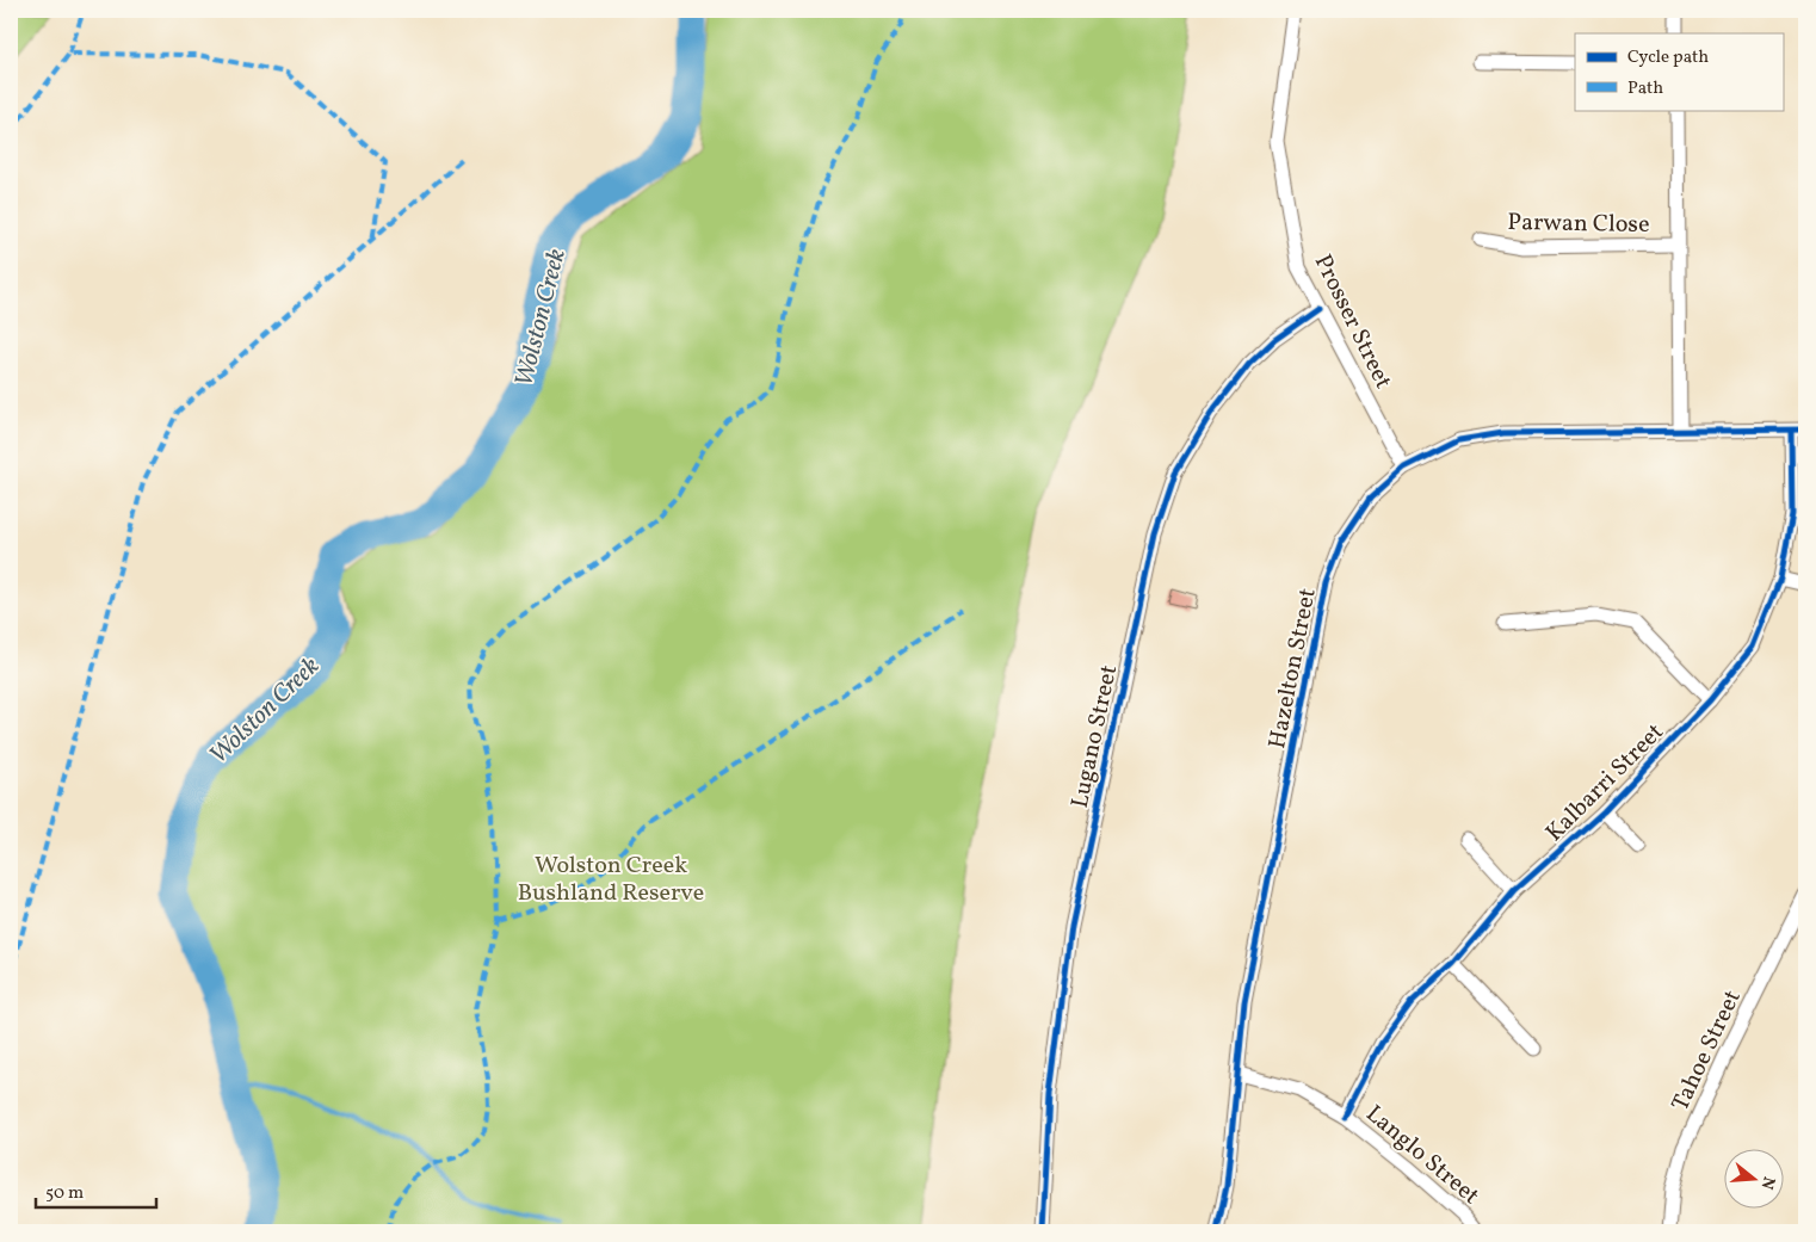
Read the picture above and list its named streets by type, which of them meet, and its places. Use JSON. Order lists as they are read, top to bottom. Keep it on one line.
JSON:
{"streets":{"street":["Parwan Close","Prosser Street","Hazelton Street","Lugano Street","Kalbarri Street","Tahoe Street","Langlo Street"]},"crossings":[["Prosser Street","Hazelton Street"],["Prosser Street","Lugano Street"],["Hazelton Street","Kalbarri Street"],["Hazelton Street","Langlo Street"],["Kalbarri Street","Langlo Street"]],"water":["Wolston Creek"],"parks":["Wolston Creek Bushland Reserve"],"legend":["Cycle path","Path"],"scale_bar":"50 m","north":"right"}
